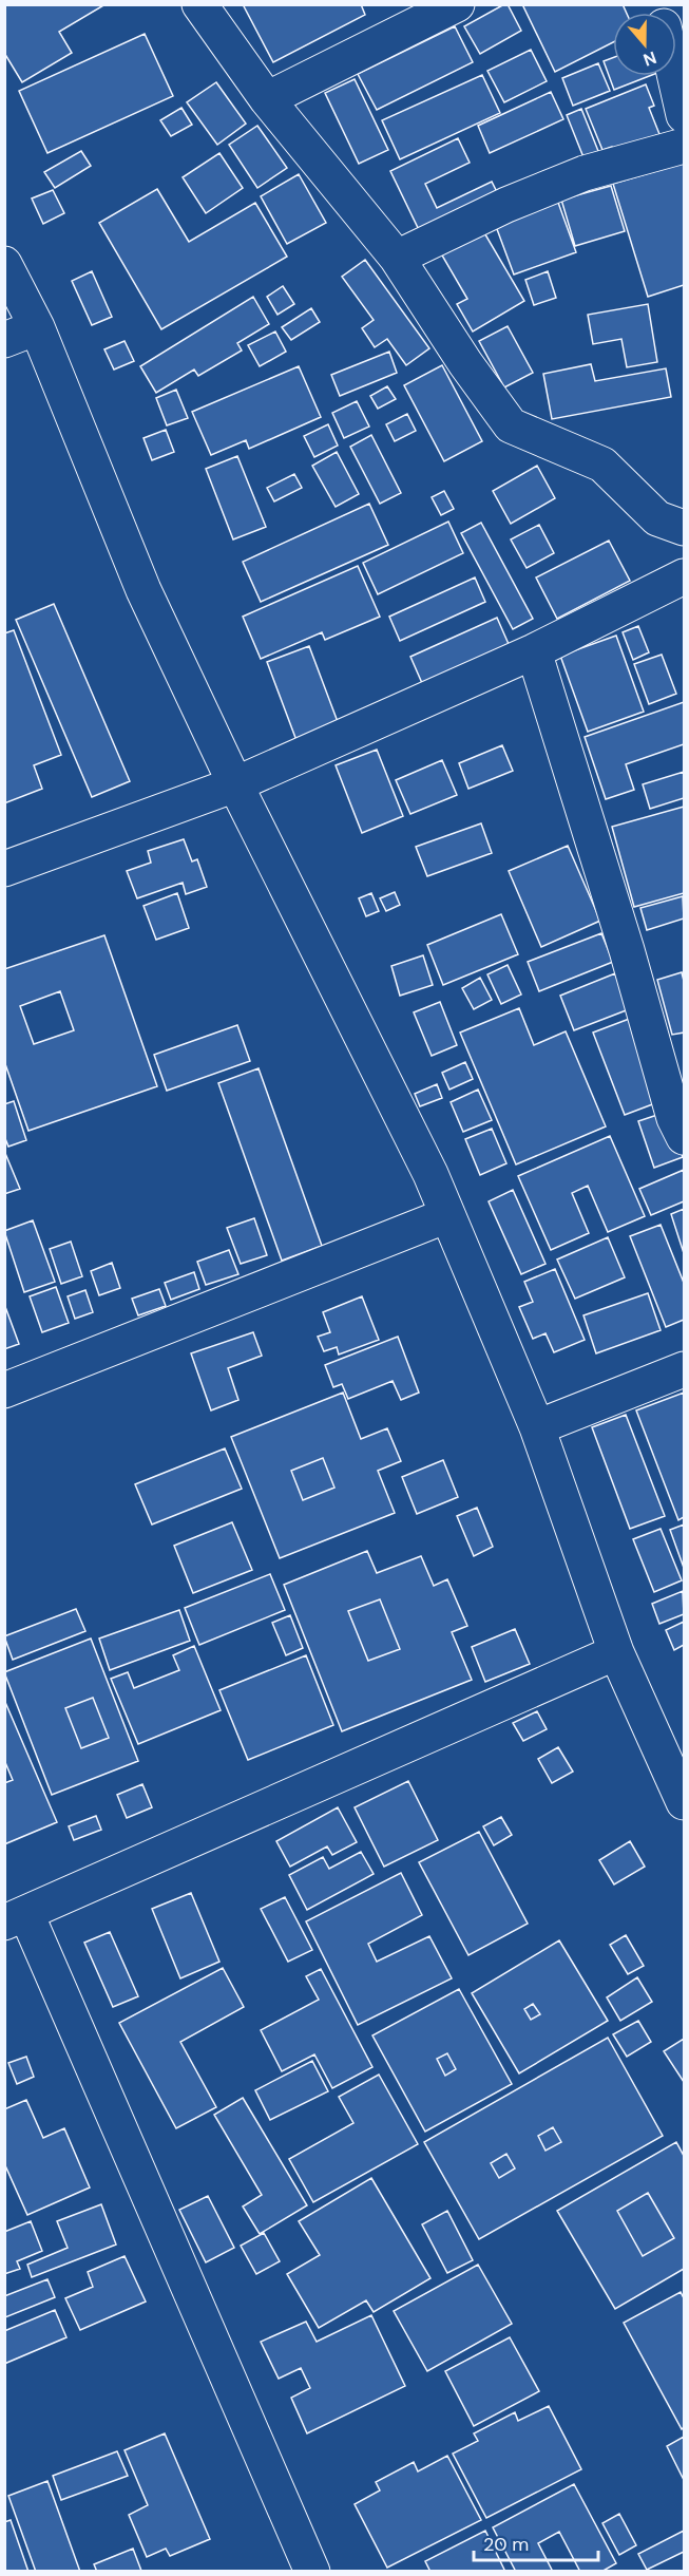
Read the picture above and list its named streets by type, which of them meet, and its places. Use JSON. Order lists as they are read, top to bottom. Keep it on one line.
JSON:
{"scale_bar":"20 m","north":"bottom"}
